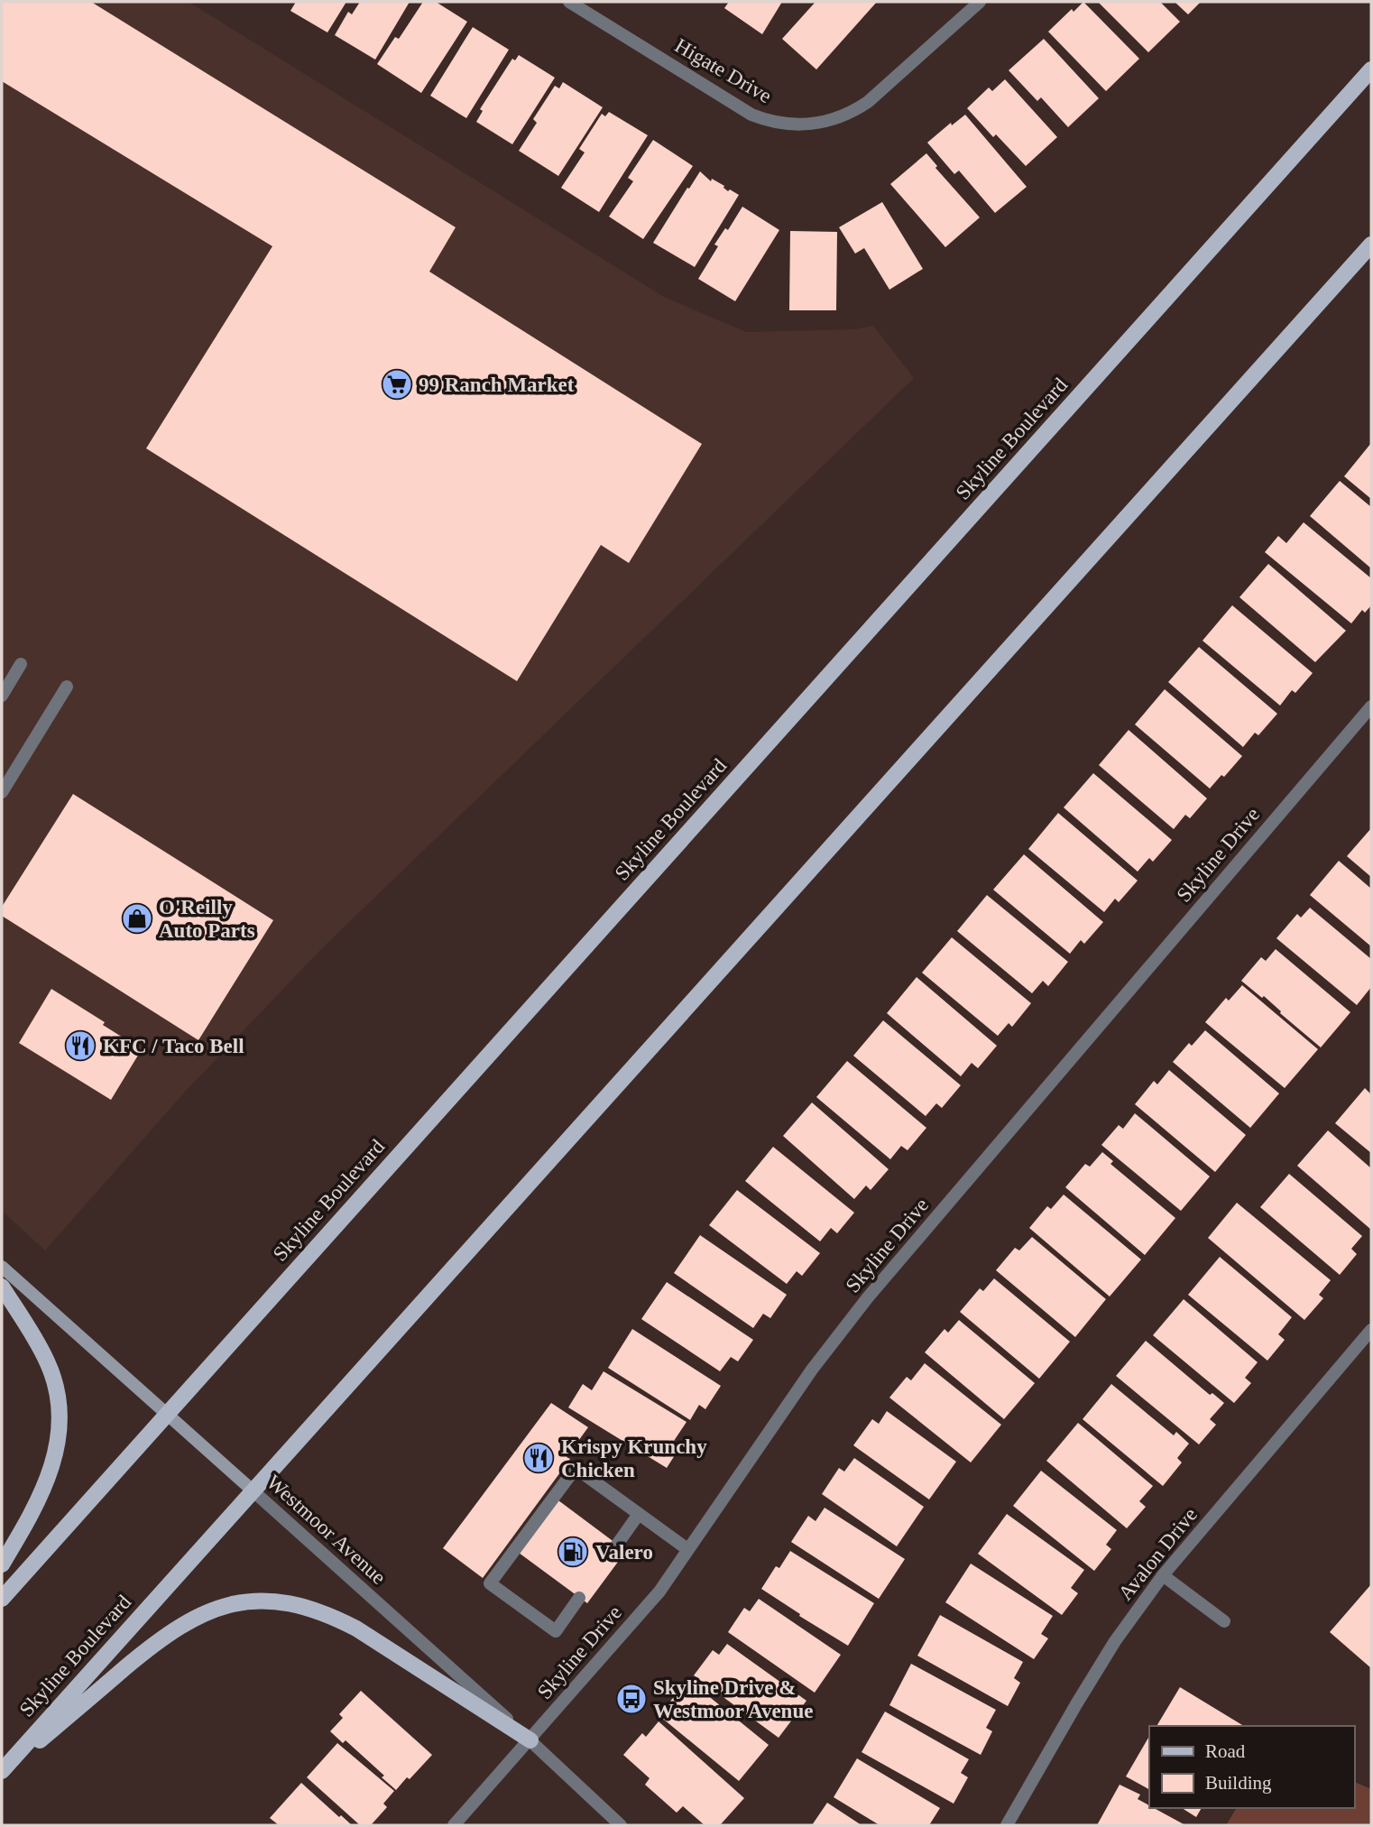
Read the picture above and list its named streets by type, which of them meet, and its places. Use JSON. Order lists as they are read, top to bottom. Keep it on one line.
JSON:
{"streets":{"main road":["Skyline Boulevard"],"street":["Higate Drive","Skyline Drive","Westmoor Avenue","Avalon Drive"]},"crossings":[["Skyline Boulevard","Westmoor Avenue"],["Skyline Drive","Westmoor Avenue"]],"places":{"supermarket":["99 Ranch Market"],"shop":["O'Reilly Auto Parts"],"restaurant":["KFC / Taco Bell","Krispy Krunchy Chicken"],"fuel station":["Valero"],"bus stop":["Skyline Drive & Westmoor Avenue"]},"legend":["Road","Building"]}
